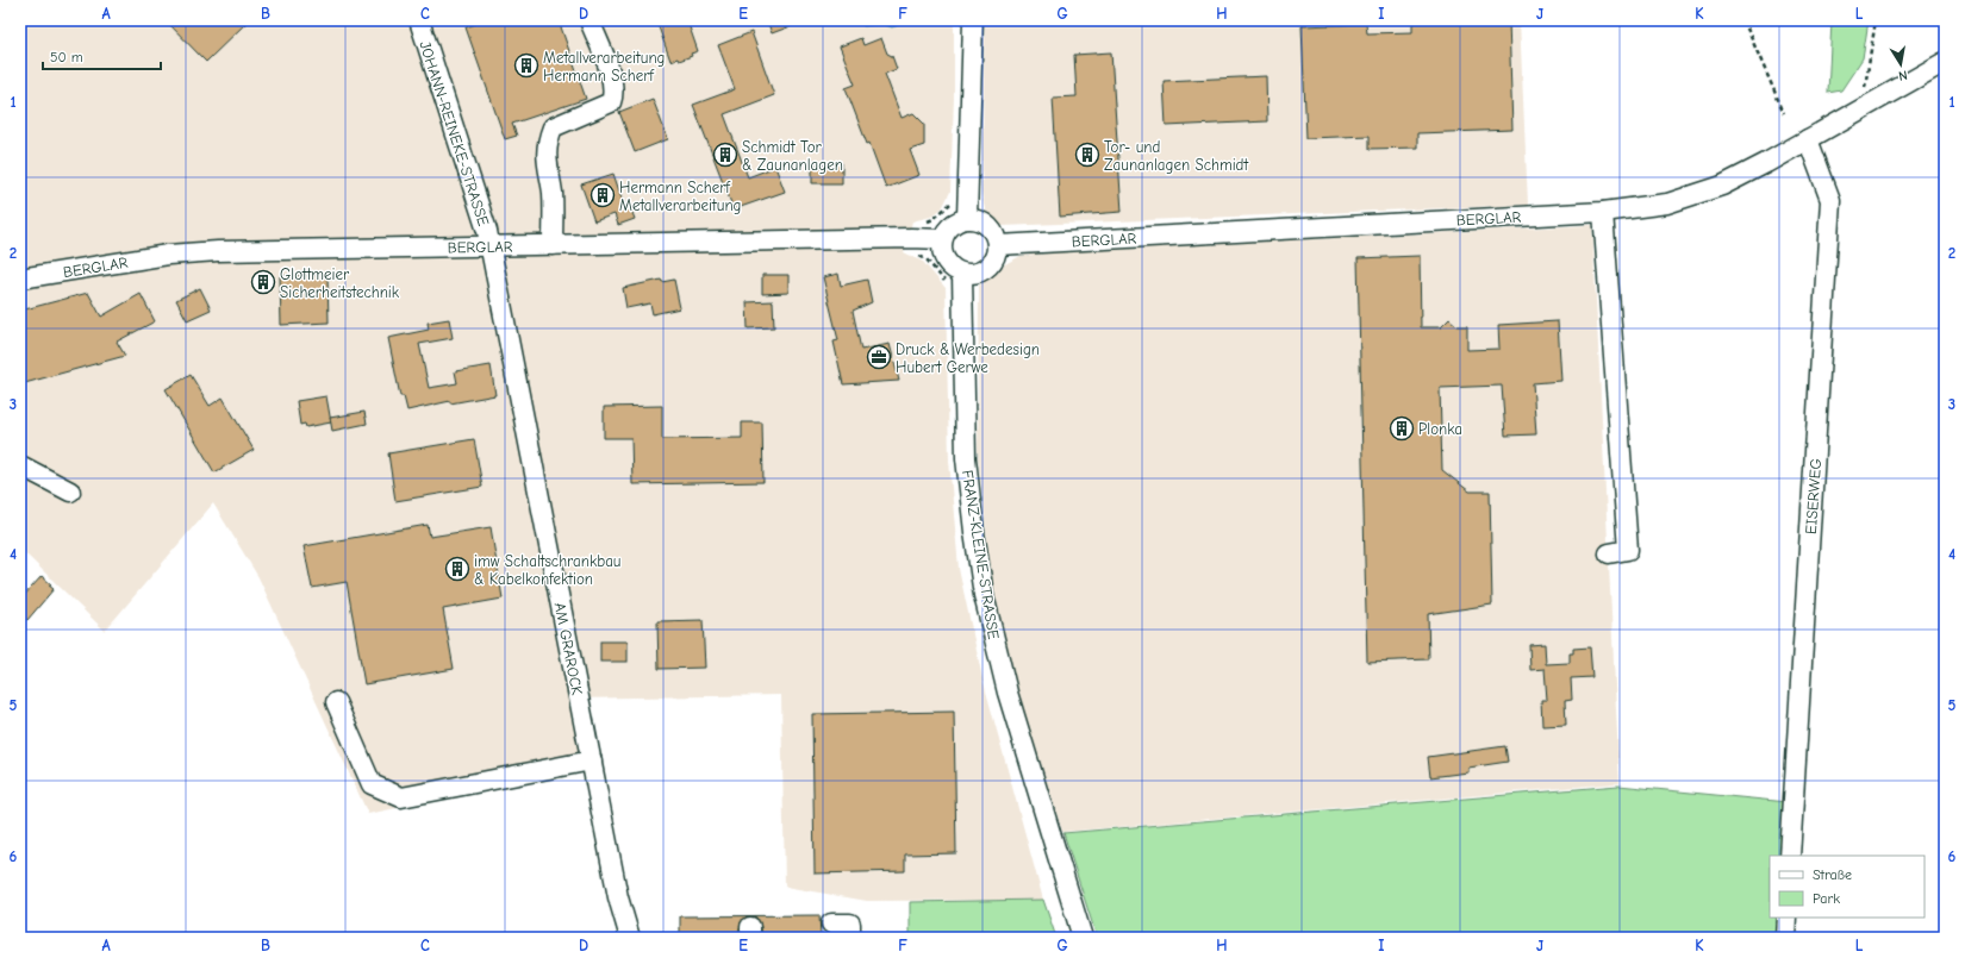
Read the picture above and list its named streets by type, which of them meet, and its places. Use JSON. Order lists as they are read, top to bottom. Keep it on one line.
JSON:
{"streets":{"street":["JOHANN-REINEKE-STRASSE","BERGLAR","EISERWEG","FRANZ-KLEINE-STRASSE","AM GRAROCK"]},"crossings":[["JOHANN-REINEKE-STRASSE","BERGLAR"],["JOHANN-REINEKE-STRASSE","AM GRAROCK"],["BERGLAR","EISERWEG"],["BERGLAR","FRANZ-KLEINE-STRASSE"],["BERGLAR","AM GRAROCK"]],"places":{"building":["Metallverarbeitung Hermann Scherf","Schmidt Tor & Zaunanlagen","Tor- und Zaunanlagen Schmidt","Hermann Scherf Metallverarbeitung","Glottmeier Sicherheitstechnik","Plonka","imw Schaltschrankbau & Kabelkonfektion"],"office":["Druck & Werbedesign Hubert Gerwe"]},"legend":["Straße","Park"],"scale_bar":"50 m","north":"bottom","grid":{"columns":["A","B","C","D","E","F","G","H","I","J","K","L"],"rows":["1","2","3","4","5","6"]}}
